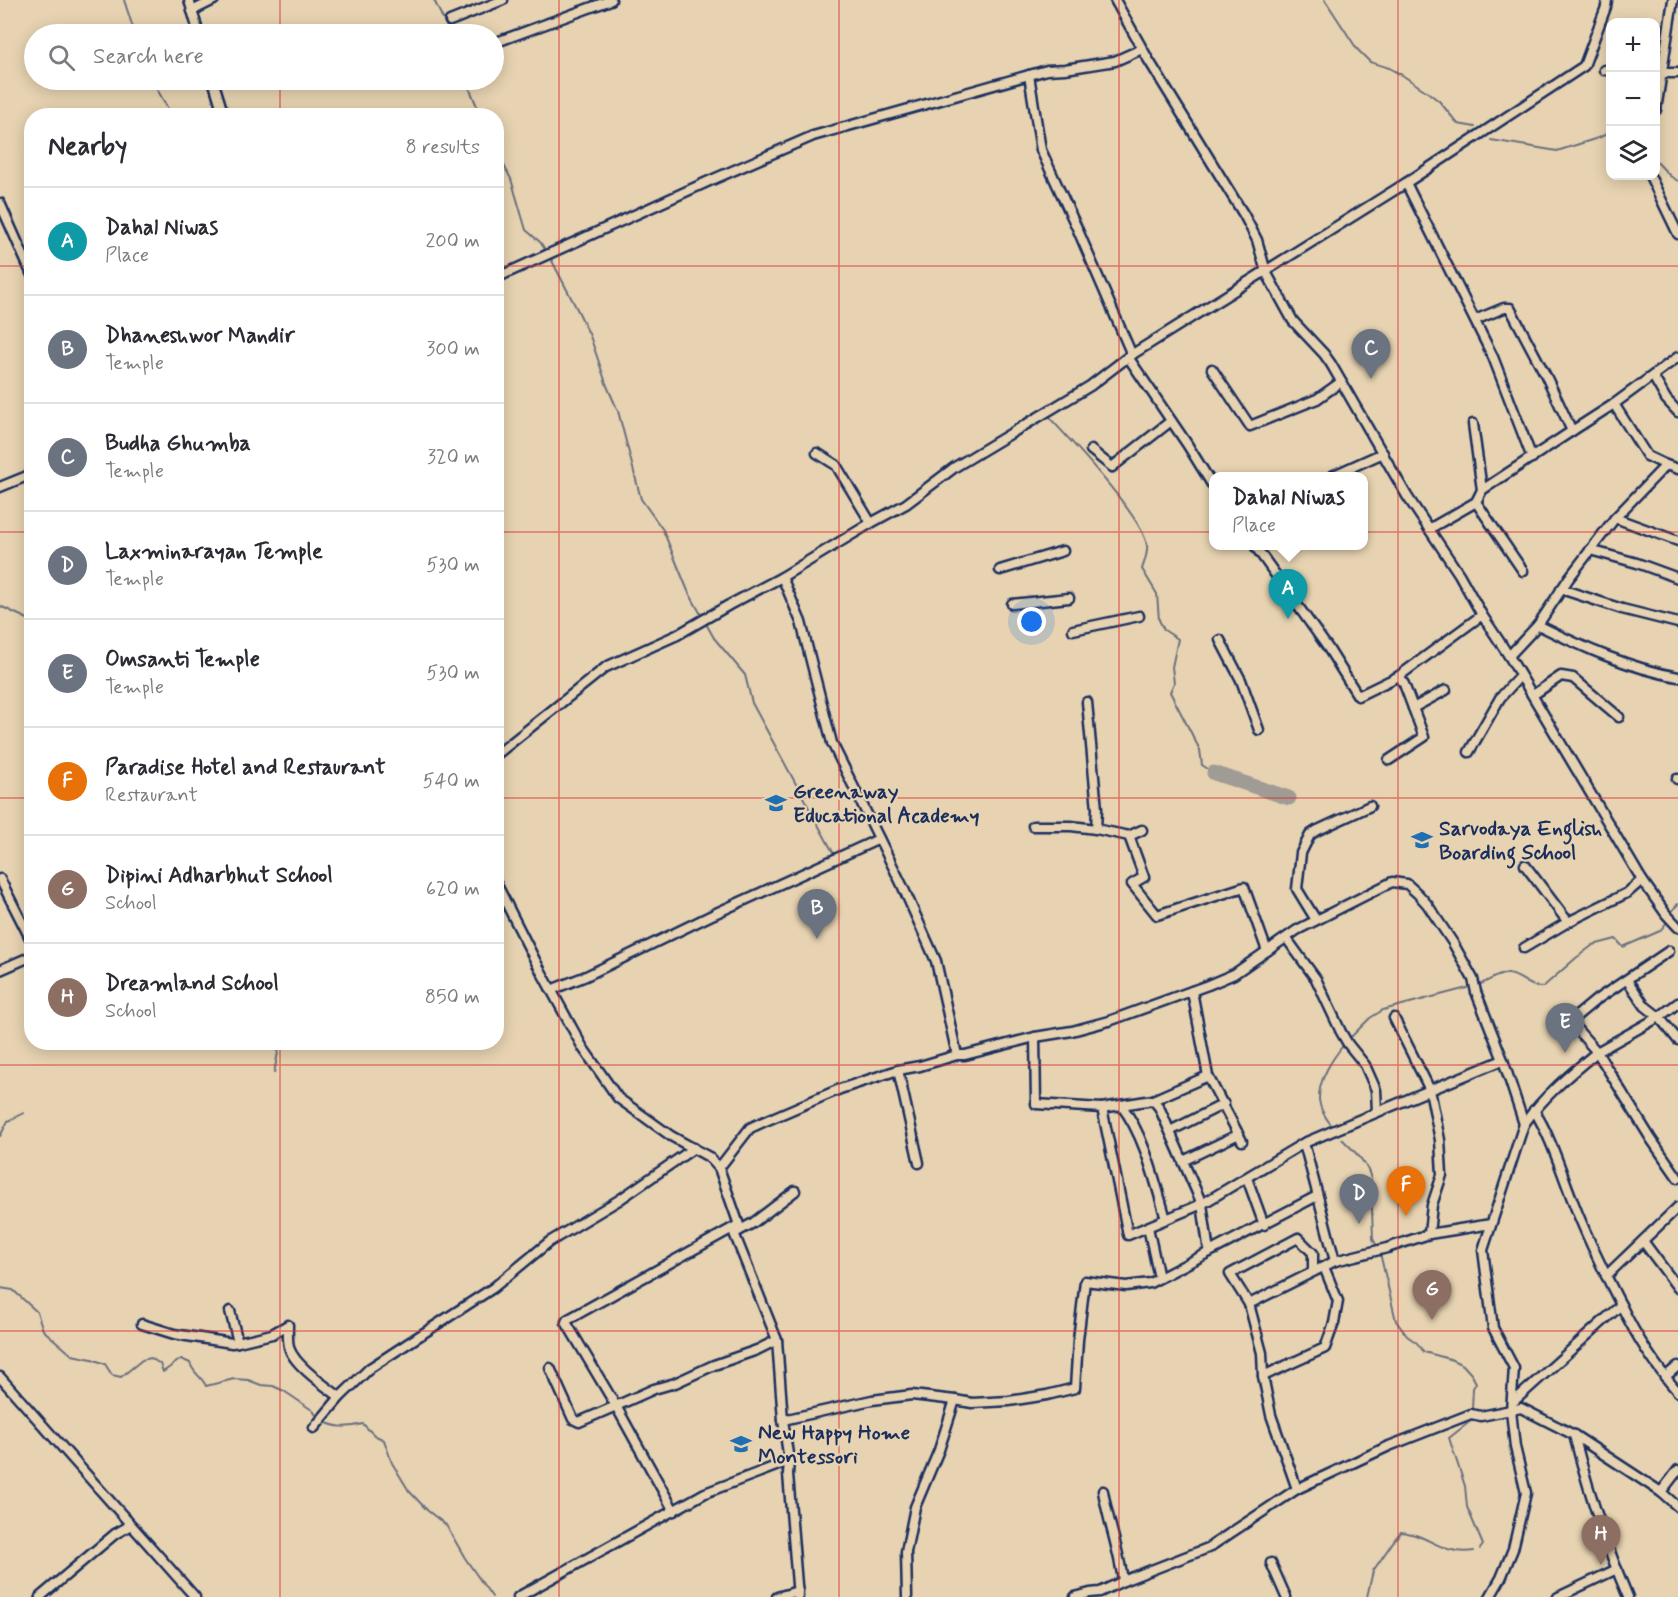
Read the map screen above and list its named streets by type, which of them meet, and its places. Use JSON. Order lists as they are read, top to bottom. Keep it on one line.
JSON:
{"places":{"school or university":["Greenaway Educational Academy","Sarvodaya English Boarding School","New Happy Home Montessori"]},"page":{"map_buttons":["+","−"],"search":"Search here","heading":["Nearby","8 results"],"list":[{"mark":"A","name":"Dahal Niwas","note":"Place","value":"200 m"},{"mark":"B","name":"Dhaneshwor Mandir","note":"Temple","value":"300 m"},{"mark":"C","name":"Budha Ghumba","note":"Temple","value":"320 m"},{"mark":"D","name":"Laxminarayan Temple","note":"Temple","value":"530 m"},{"mark":"E","name":"Omsanti Temple","note":"Temple","value":"530 m"},{"mark":"F","name":"Paradise Hotel and Restaurant","note":"Restaurant","value":"540 m"},{"mark":"G","name":"Dipini Adharbhut School","note":"School","value":"620 m"},{"mark":"H","name":"Dreamland School","note":"School","value":"850 m"}],"pins":["C","A","B","E","F","D","G","H"],"popup":["Dahal Niwas","Place"]}}
